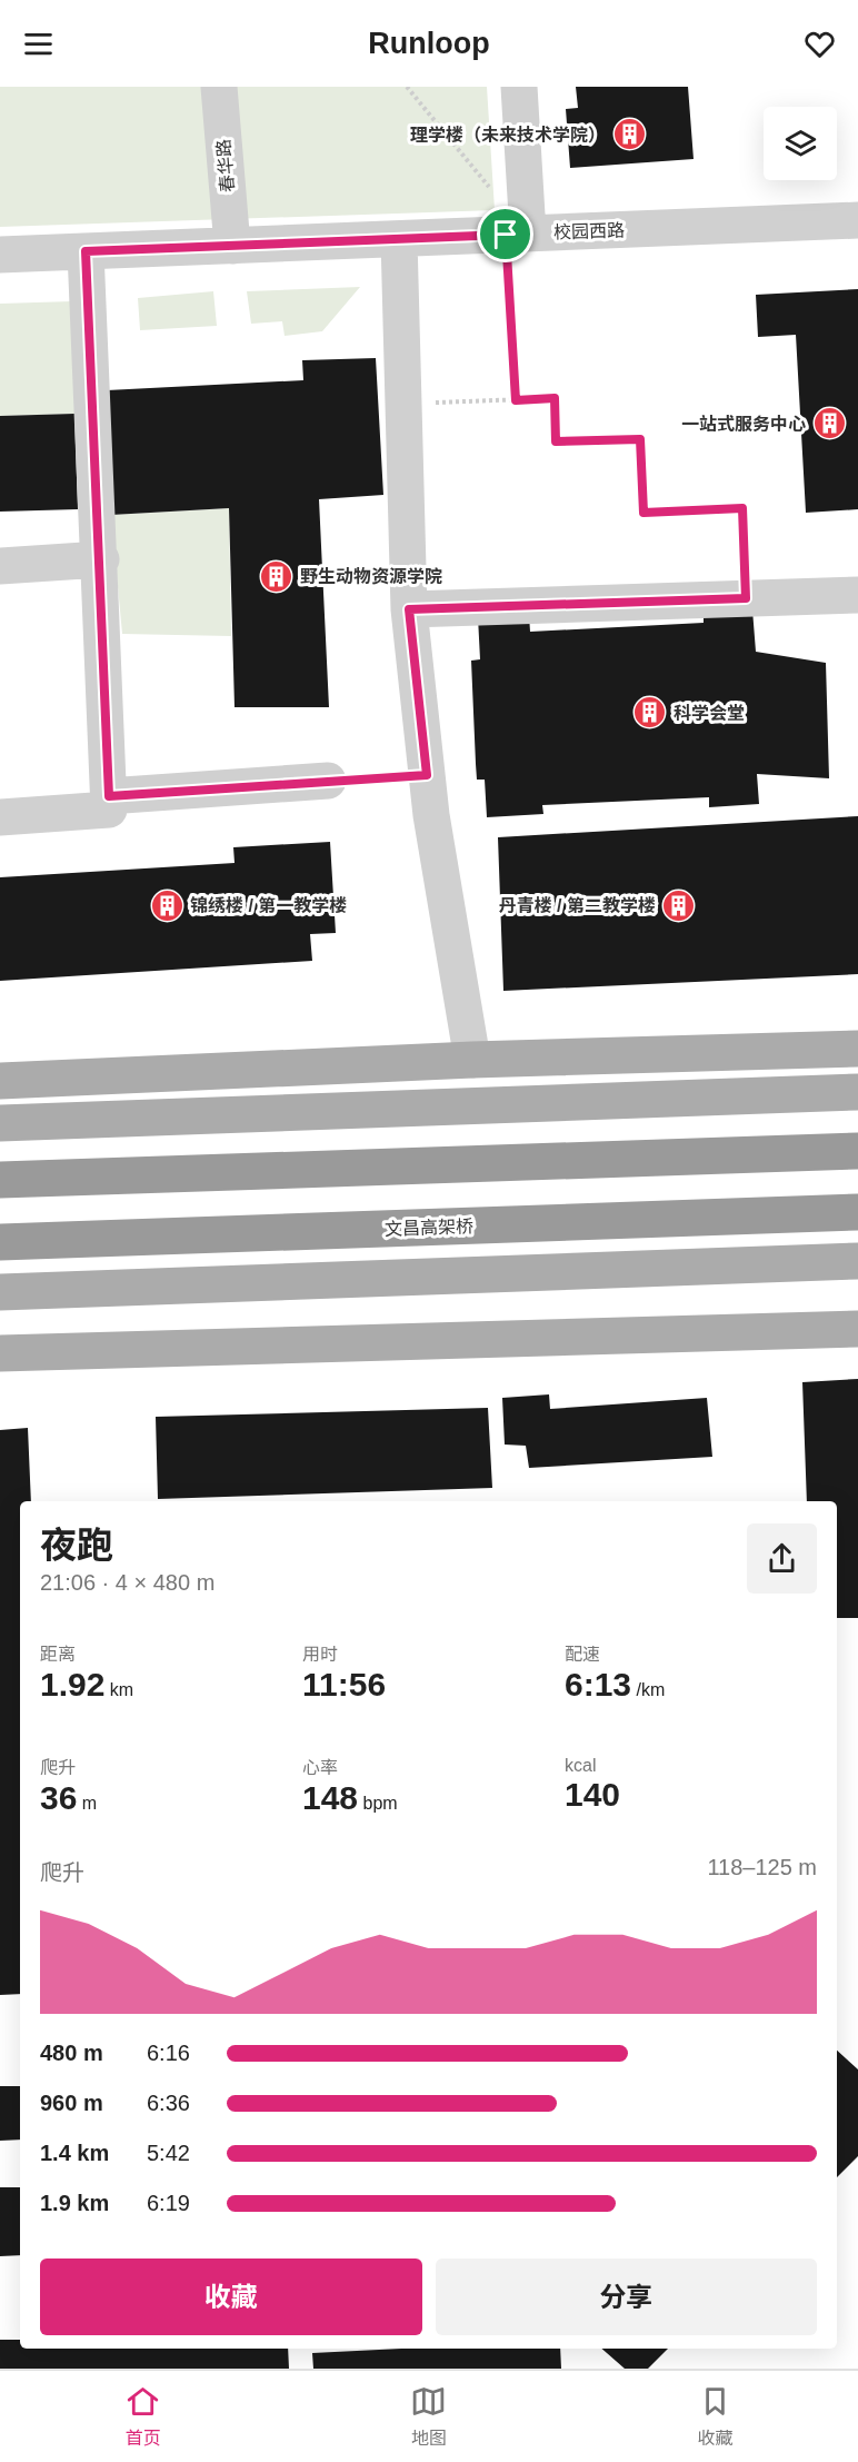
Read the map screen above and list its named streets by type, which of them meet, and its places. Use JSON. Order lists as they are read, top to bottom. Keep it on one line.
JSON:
{"streets":{"highway":["文昌高架桥"],"street":["春华路","校园西路"]},"crossings":[["春华路","校园西路"]],"places":{"building":["理学楼（未来技术学院）","一站式服务中心","野生动物资源学院","科学会堂","锦绣楼 / 第一教学楼","丹青楼 / 第二教学楼"]},"page":{"header":"Runloop","heading":["夜跑","21:06 · 4 × 480 m"],"stats":[["距离","1.92 km"],["用时","11:56"],["配速","6:13 /km"],["爬升","36 m"],["心率","148 bpm"],["kcal","140"]],"chart":["爬升","118–125 m"],"list":[{"name":"480 m","note":"6:16"},{"name":"960 m","note":"6:36"},{"name":"1.4 km","note":"5:42"},{"name":"1.9 km","note":"6:19"}],"buttons":["收藏","分享"],"tabs":["首页","地图","收藏"]}}
